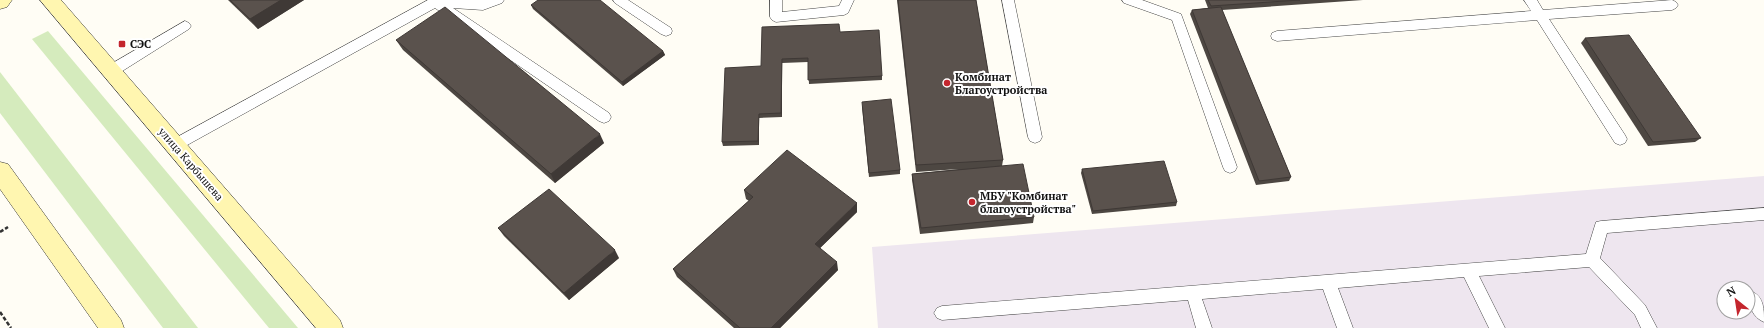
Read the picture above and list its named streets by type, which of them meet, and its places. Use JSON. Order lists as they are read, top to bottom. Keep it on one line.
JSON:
{"streets":{"street":["улица Карбышева"]},"places":{"transit":["СЭС"],"other":["Комбинат Благоустройства","МБУ \"Комбинат благоустройства\""]},"north":"top left"}
